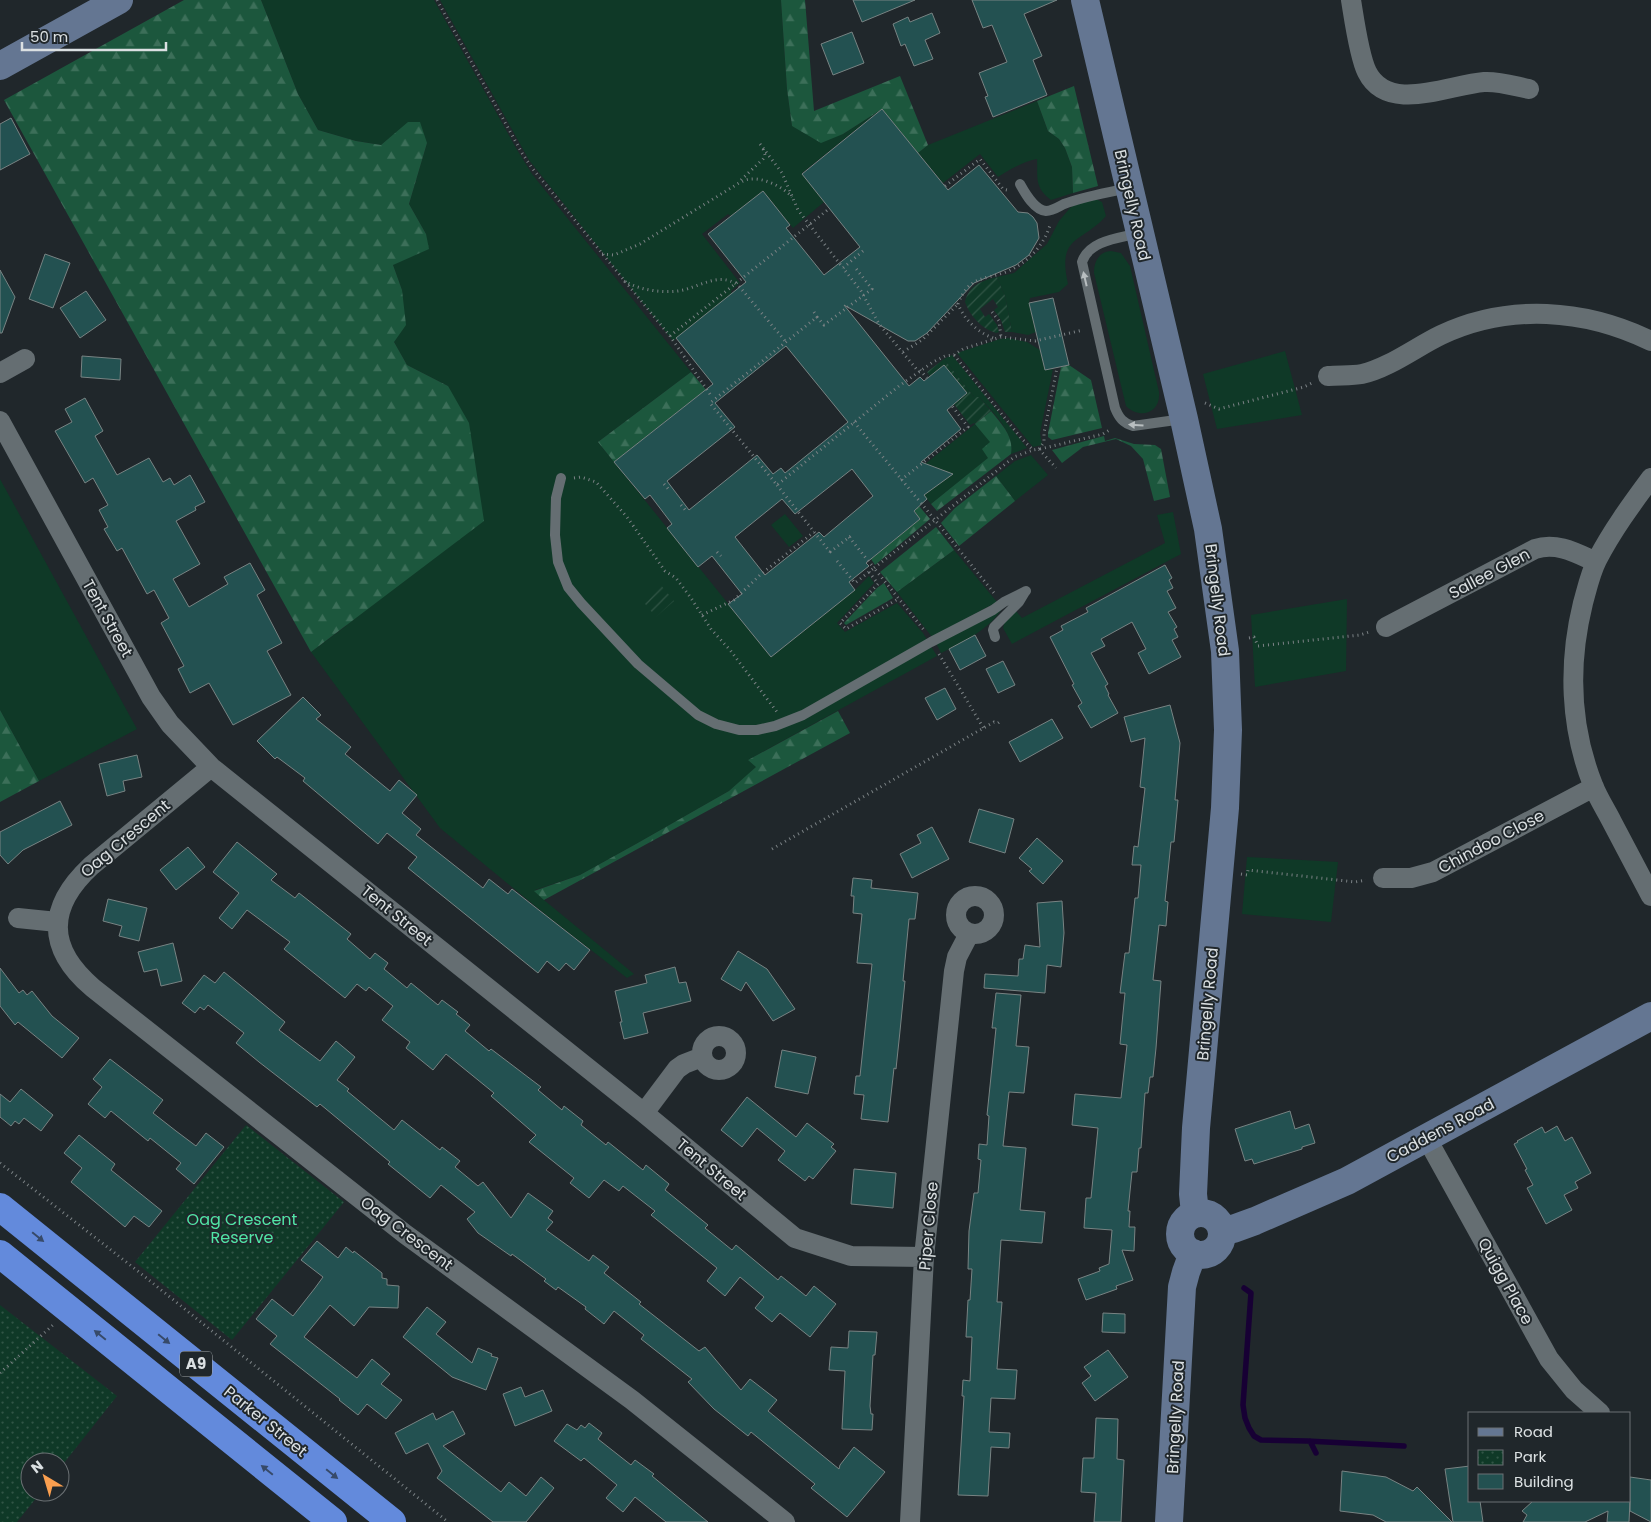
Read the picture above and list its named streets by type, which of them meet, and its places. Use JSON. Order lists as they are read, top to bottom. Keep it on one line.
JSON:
{"streets":{"highway":["A9","Parker Street"],"main road":["Bringelly Road","Caddens Road"],"street":["Sallee Glen","Tent Street","Oag Crescent","Chindoo Close","Piper Close","Quigg Place"]},"crossings":[["Bringelly Road","Caddens Road"],["Tent Street","Oag Crescent"],["Tent Street","Piper Close"],["Caddens Road","Quigg Place"]],"parks":["Oag Crescent Reserve"],"legend":["Road","Park","Building"],"scale_bar":"50 m","north":"top left"}
